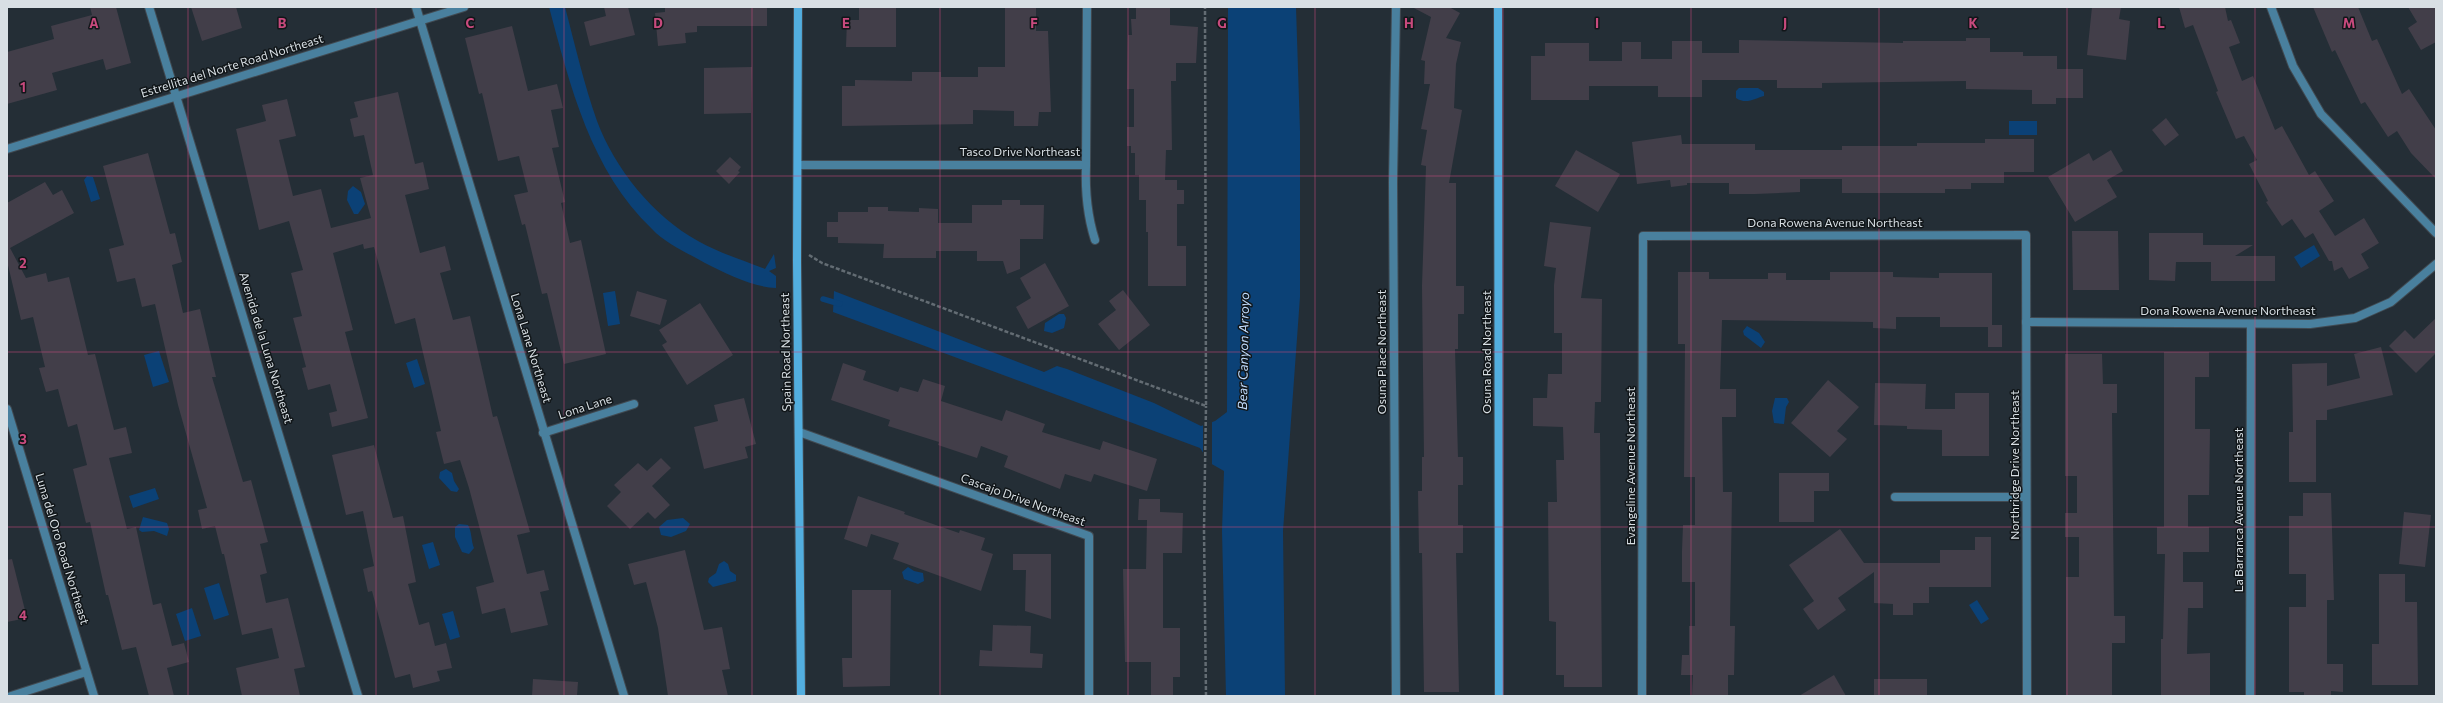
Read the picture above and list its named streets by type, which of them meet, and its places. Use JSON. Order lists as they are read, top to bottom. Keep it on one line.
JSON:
{"streets":{"street":["Estrellita del Norte Road Northeast","Tasco Drive Northeast","Dona Rowena Avenue Northeast","Avenida de la Luna Northeast","Lona Lane Northeast","Spain Road Northeast","Osuna Place Northeast","Osuna Road Northeast","Lona Lane","Northridge Drive Northeast","Evangeline Avenue Northeast","Cascajo Drive Northeast","La Barranca Avenue Northeast","Luna del Oro Road Northeast"]},"crossings":[["Estrellita del Norte Road Northeast","Avenida de la Luna Northeast"],["Estrellita del Norte Road Northeast","Lona Lane Northeast"],["Tasco Drive Northeast","Spain Road Northeast"],["Dona Rowena Avenue Northeast","Northridge Drive Northeast"],["Dona Rowena Avenue Northeast","Evangeline Avenue Northeast"],["Dona Rowena Avenue Northeast","La Barranca Avenue Northeast"],["Lona Lane Northeast","Lona Lane"],["Spain Road Northeast","Cascajo Drive Northeast"]],"water":["Bear Canyon Arroyo"],"grid":{"columns":["A","B","C","D","E","F","G","H","I","J","K","L","M"],"rows":["1","2","3","4"]}}
